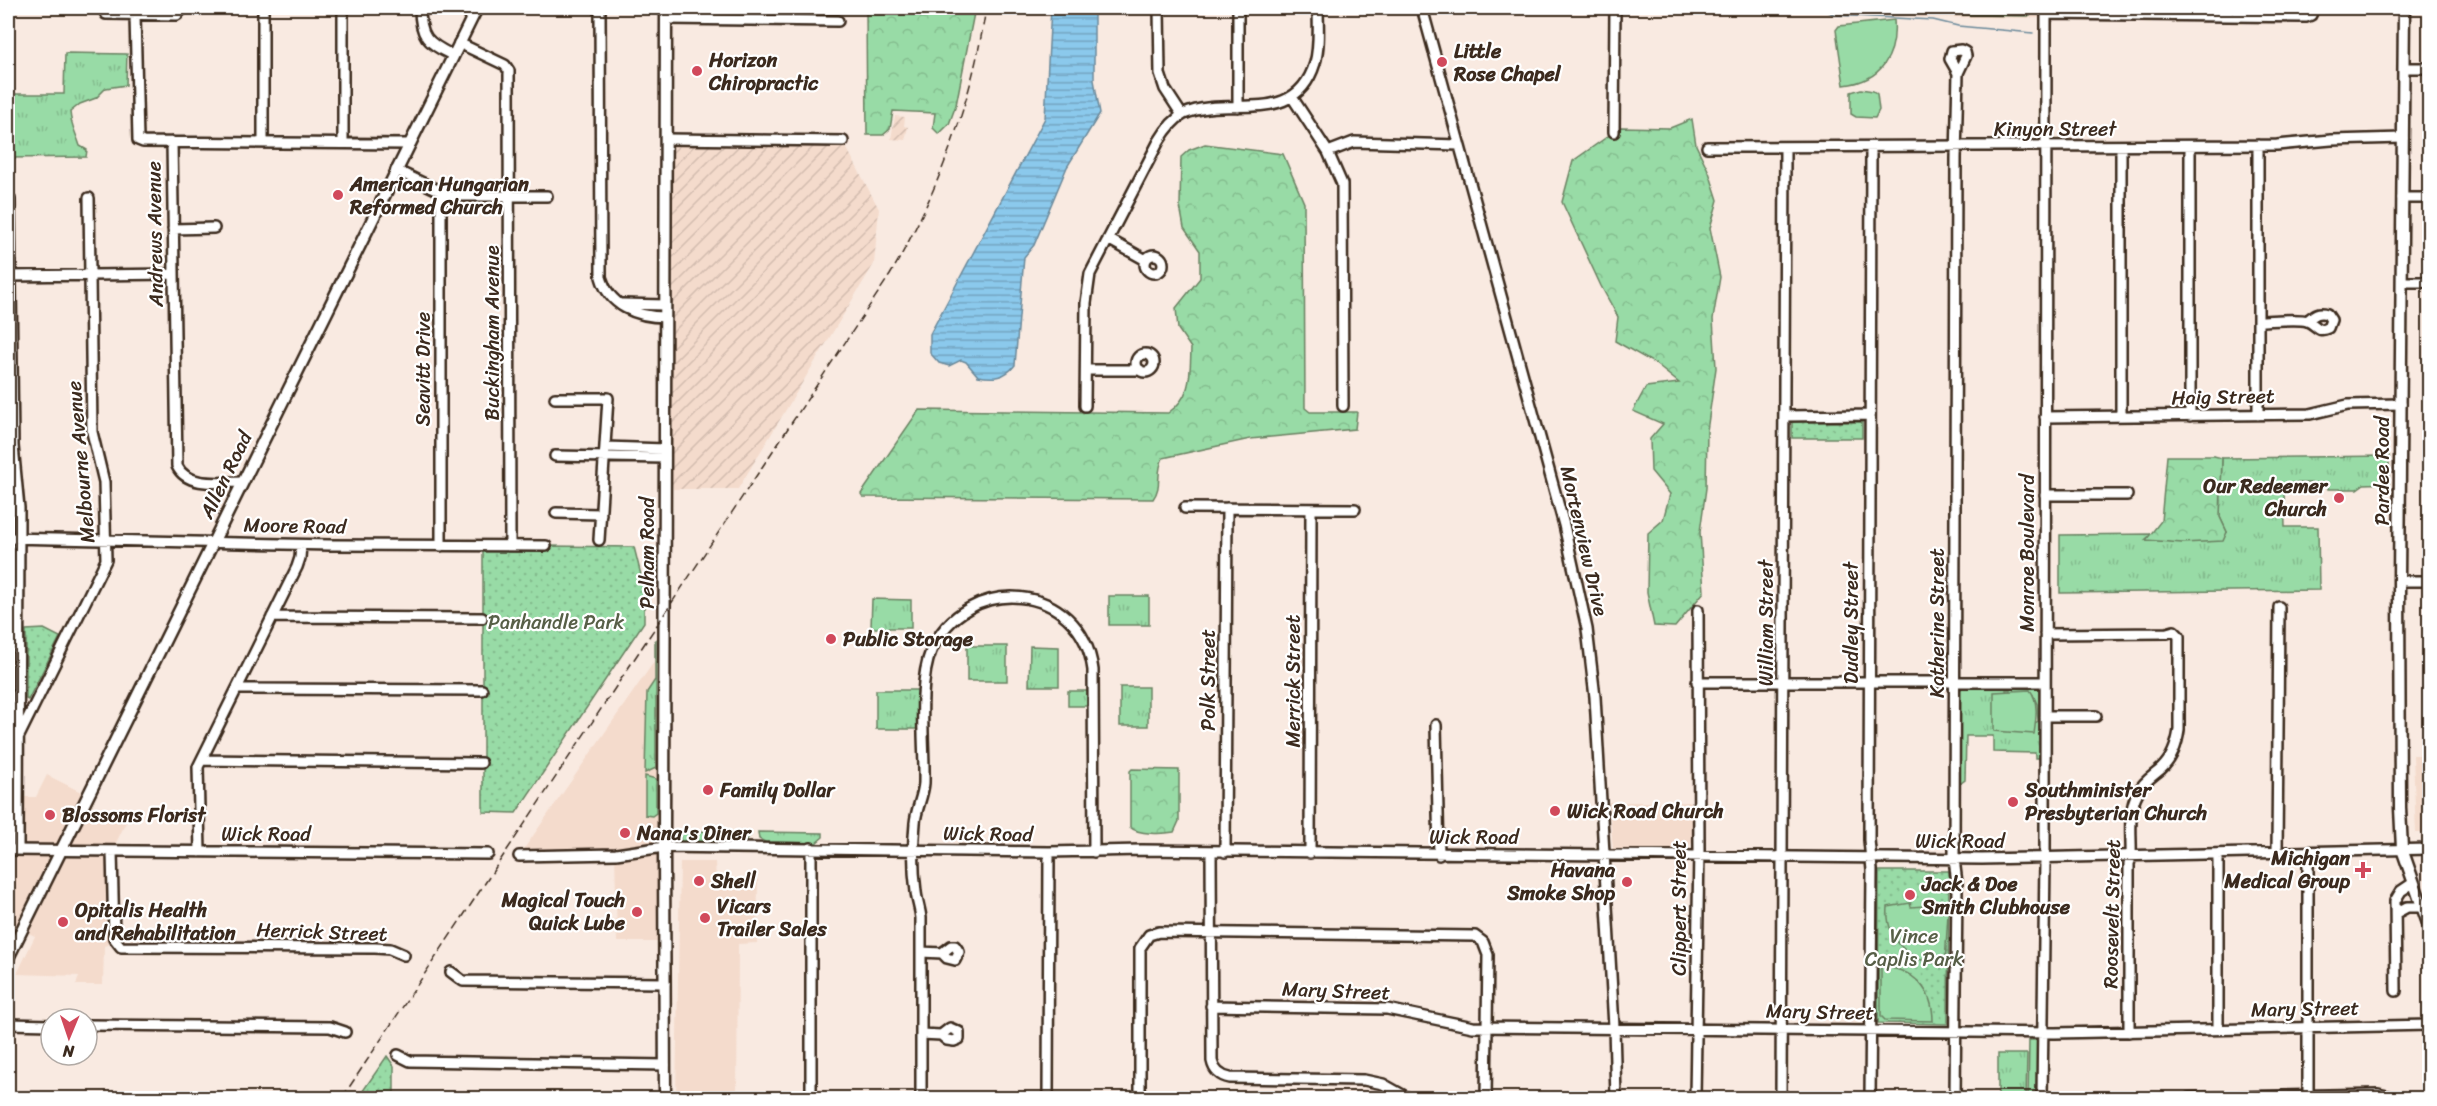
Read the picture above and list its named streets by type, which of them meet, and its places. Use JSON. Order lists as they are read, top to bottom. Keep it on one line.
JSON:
{"streets":{"main road":["Pardee Road","Allen Road","Pelham Road"],"street":["Kinyon Street","Andrews Avenue","Buckingham Avenue","Seavitt Drive","Haig Street","Melbourne Avenue","Moore Road","Mortenview Drive","Monroe Boulevard","William Street","Dudley Street","Katherine Street","Polk Street","Merrick Street","Wick Road","Clippert Street","Roosevelt Street","Herrick Street","Mary Street"]},"crossings":[["Kinyon Street","Pardee Road"],["Kinyon Street","Monroe Boulevard"],["Kinyon Street","William Street"],["Kinyon Street","Dudley Street"],["Kinyon Street","Katherine Street"],["Andrews Avenue","Allen Road"],["Buckingham Avenue","Allen Road"],["Buckingham Avenue","Moore Road"],["Seavitt Drive","Moore Road"],["Haig Street","Pardee Road"],["Haig Street","Monroe Boulevard"],["Melbourne Avenue","Moore Road"],["Pardee Road","Wick Road"],["Allen Road","Moore Road"],["Allen Road","Wick Road"],["Mortenview Drive","Wick Road"],["Mortenview Drive","Mary Street"],["Pelham Road","Wick Road"],["Monroe Boulevard","Wick Road"],["Monroe Boulevard","Roosevelt Street"],["Monroe Boulevard","Mary Street"],["William Street","Wick Road"],["William Street","Mary Street"],["Dudley Street","Wick Road"],["Dudley Street","Mary Street"],["Katherine Street","Wick Road"],["Katherine Street","Mary Street"],["Polk Street","Wick Road"],["Merrick Street","Wick Road"],["Wick Road","Clippert Street"],["Wick Road","Roosevelt Street"],["Wick Road","Herrick Street"],["Clippert Street","Mary Street"],["Roosevelt Street","Mary Street"]],"parks":["Panhandle Park","Vince Caplis Park"],"places":{"other":["Little Rose Chapel","Horizon Chiropractic","American Hungarian Reformed Church","Our Redeemer Church","Public Storage","Family Dollar","Southminister Presbyterian Church","Wick Road Church","Blossoms Florist","Nana's Diner","Shell","Havana Smoke Shop","Jack & Doe Smith Clubhouse","Magical Touch Quick Lube","Vicars Trailer Sales","Opitalis Health and Rehabilitation"],"health":["Michigan Medical Group"]},"north":"bottom"}
